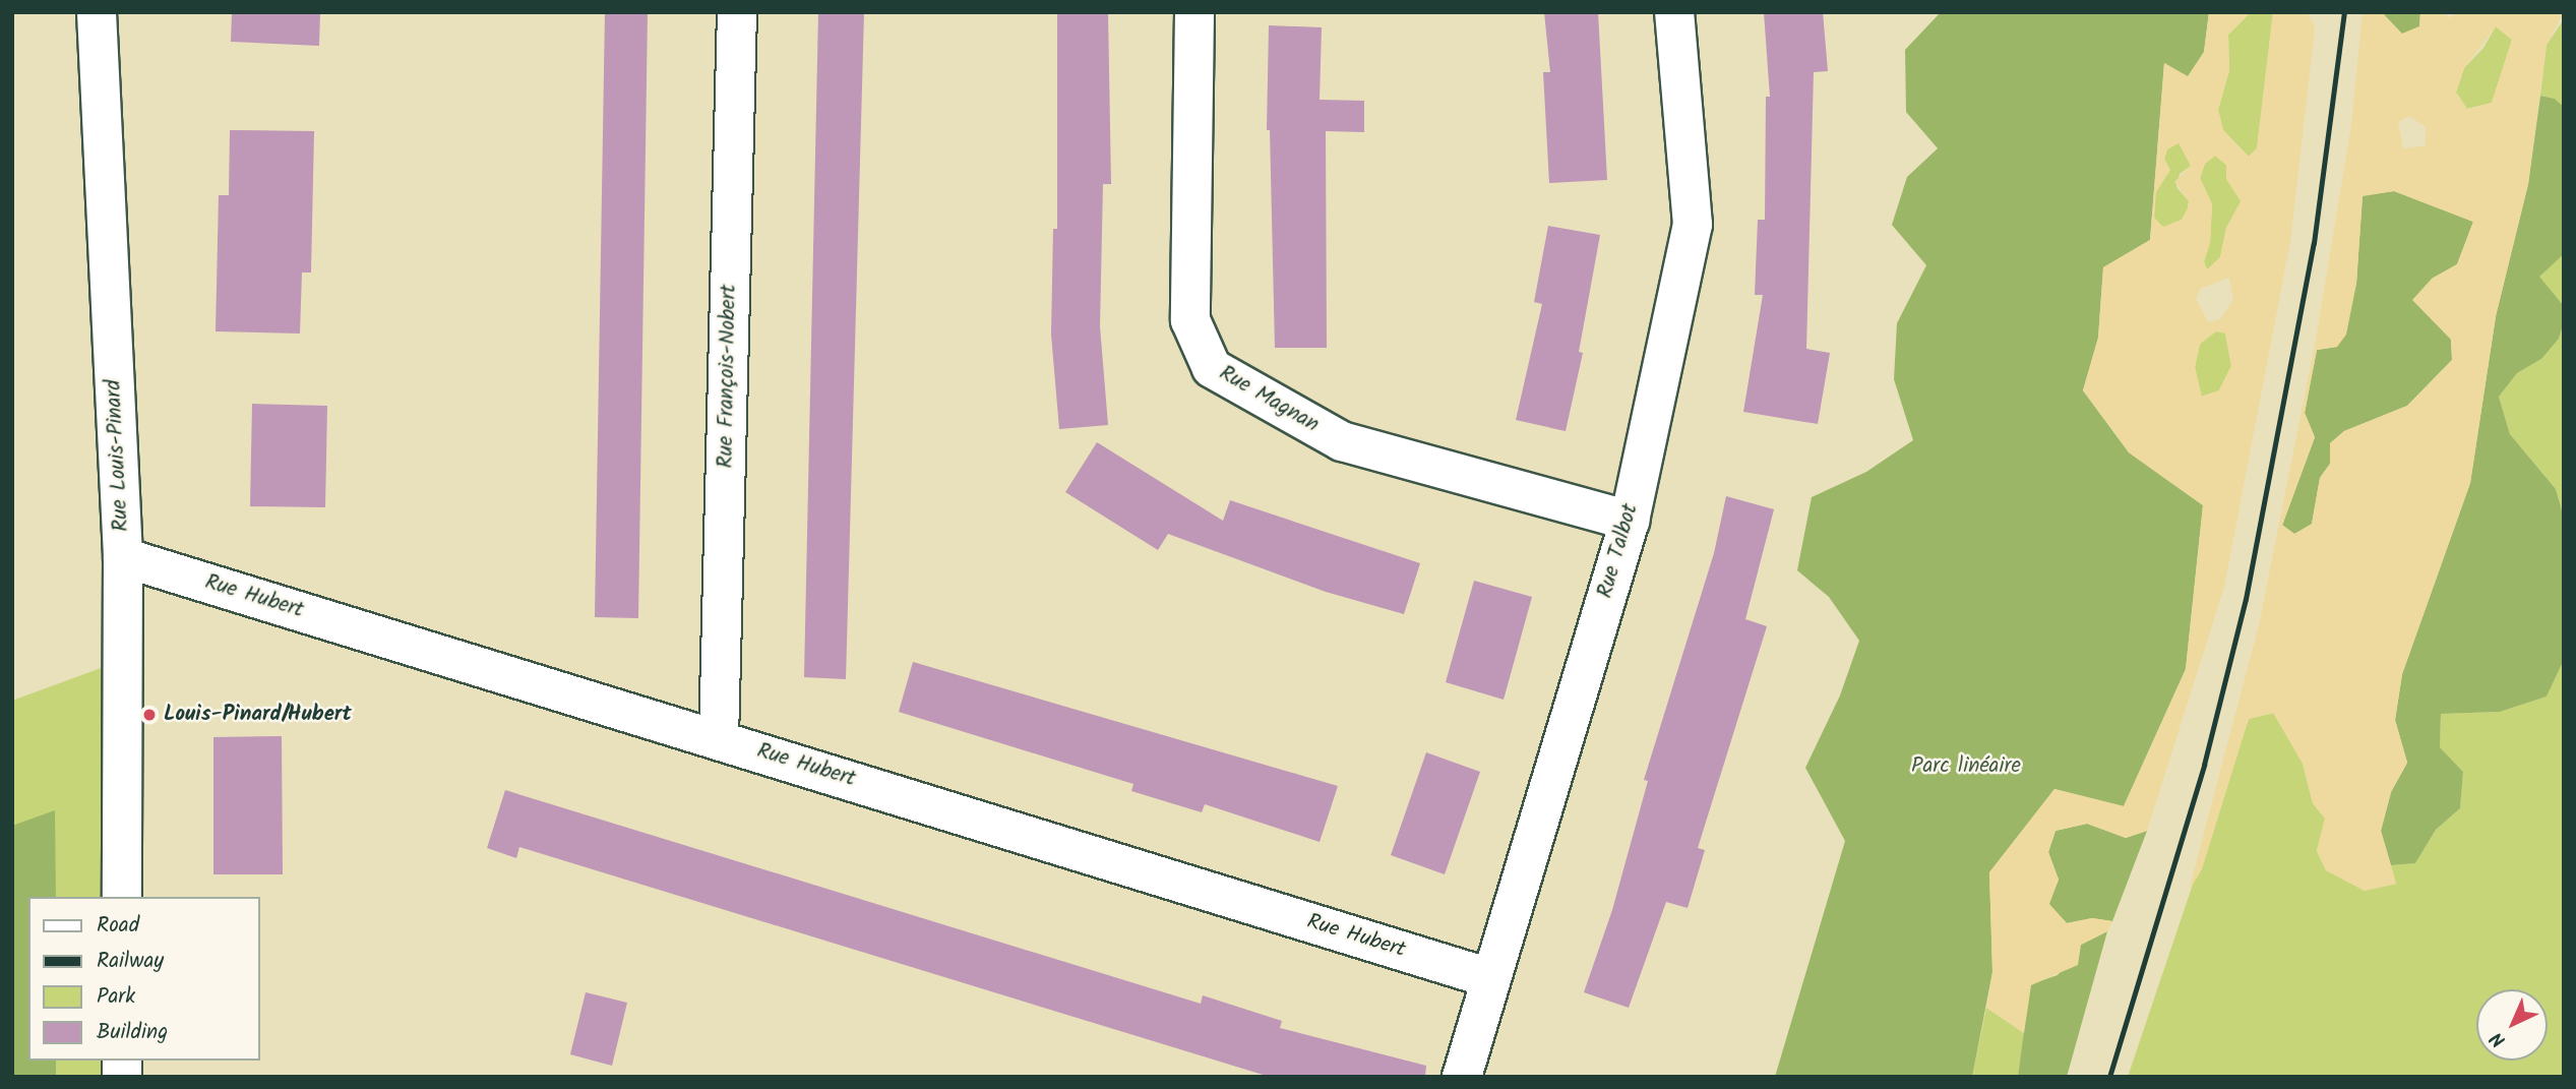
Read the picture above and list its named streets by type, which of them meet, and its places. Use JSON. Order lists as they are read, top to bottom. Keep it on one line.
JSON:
{"streets":{"street":["Rue François-Nobert","Rue Magnan","Rue Louis-Pinard","Rue Talbot","Rue Hubert"]},"crossings":[["Rue François-Nobert","Rue Hubert"],["Rue Magnan","Rue Talbot"],["Rue Louis-Pinard","Rue Hubert"],["Rue Talbot","Rue Hubert"]],"parks":["Parc linéaire"],"places":["Louis-Pinard/Hubert"],"legend":["Road","Railway","Park","Building"],"north":"bottom left"}
